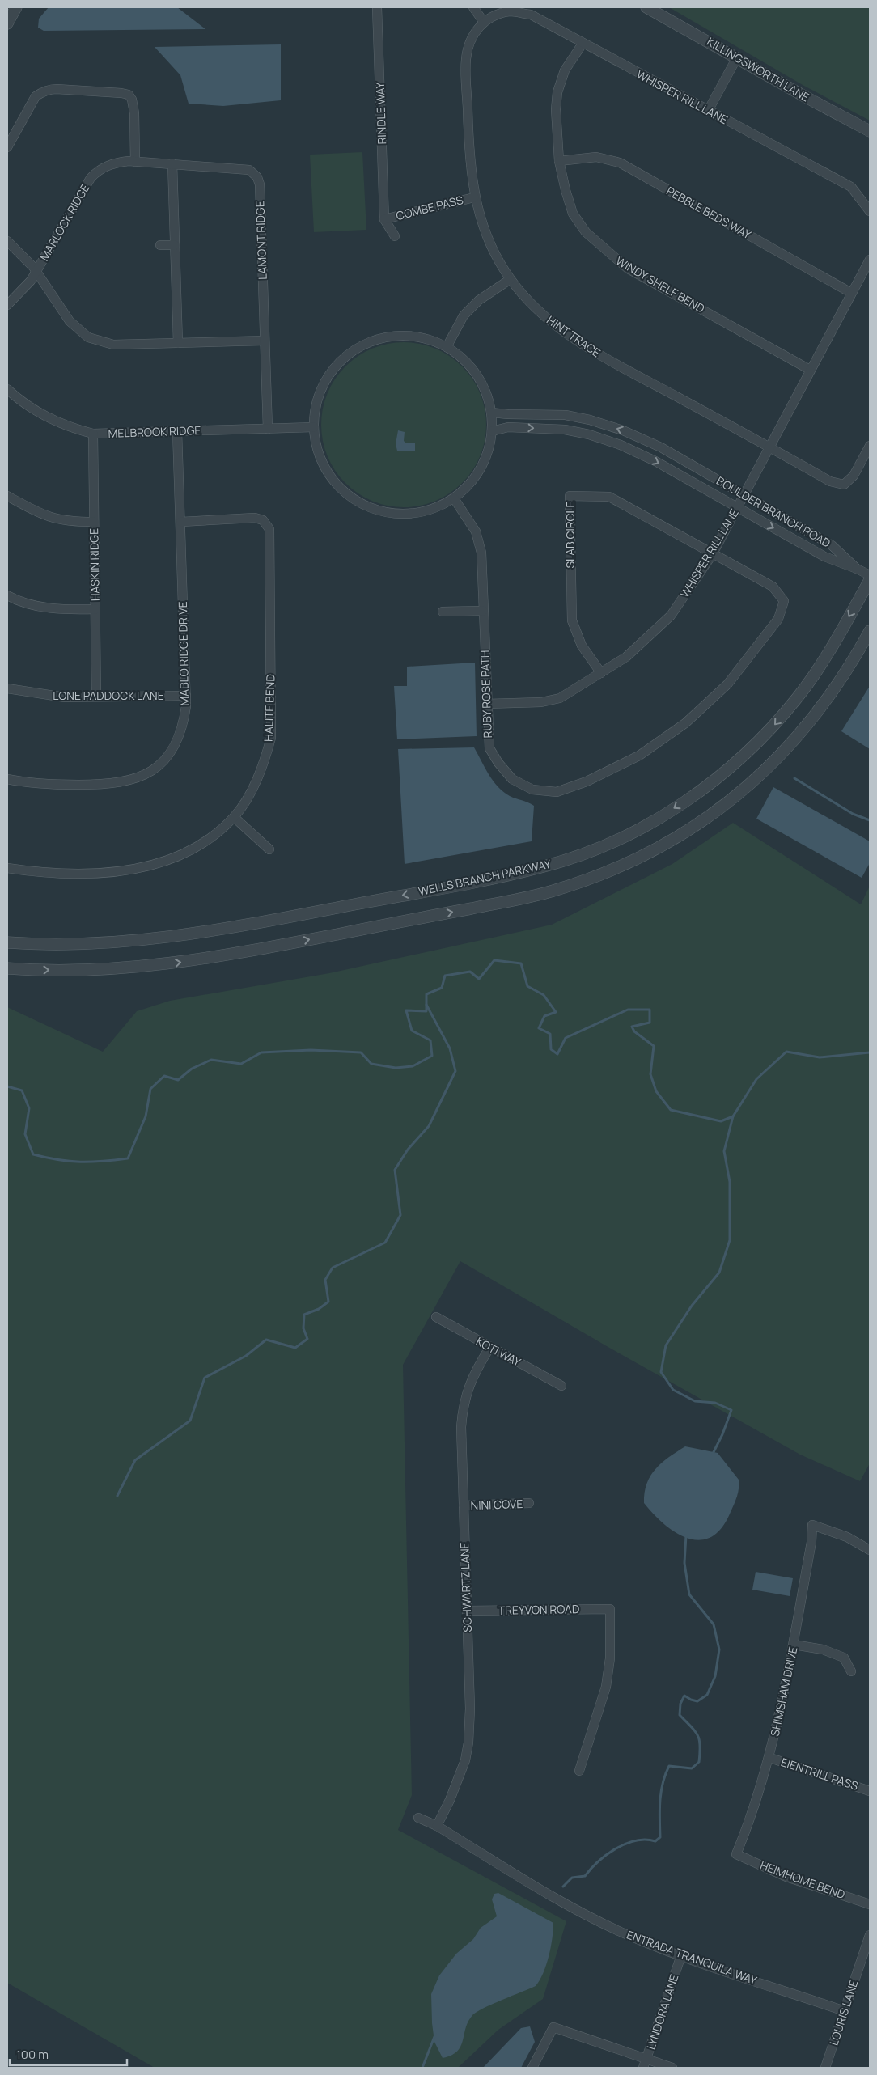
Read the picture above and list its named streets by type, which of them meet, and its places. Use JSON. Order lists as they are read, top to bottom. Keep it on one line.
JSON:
{"streets":{"street":["KILLINGSWORTH LANE","WHISPER RILL LANE","RINDLE WAY","COMBE PASS","PEBBLE BEDS WAY","MARLOCK RIDGE","LAMONT RIDGE","WINDY SHELF BEND","HINT TRACE","MELBROOK RIDGE","BOULDER BRANCH ROAD","SLAB CIRCLE","HASKIN RIDGE","MABLO RIDGE DRIVE","RUBY ROSE PATH","LONE PADDOCK LANE","HALITE BEND","WELLS BRANCH PARKWAY","KOTI WAY","NINI COVE","SCHWARTZ LANE","TREYVON ROAD","SHIMSHAM DRIVE","EIENTRILL PASS","HEIMHOME BEND","ENTRADA TRANQUILA WAY","LYNDORA LANE","LOURIS LANE"]},"crossings":[["WHISPER RILL LANE","PEBBLE BEDS WAY"],["WHISPER RILL LANE","WINDY SHELF BEND"],["WHISPER RILL LANE","HINT TRACE"],["WHISPER RILL LANE","BOULDER BRANCH ROAD"],["WHISPER RILL LANE","SLAB CIRCLE"],["WHISPER RILL LANE","RUBY ROSE PATH"],["RINDLE WAY","COMBE PASS"],["COMBE PASS","HINT TRACE"],["PEBBLE BEDS WAY","WINDY SHELF BEND"],["MARLOCK RIDGE","LAMONT RIDGE"],["LAMONT RIDGE","MELBROOK RIDGE"],["MELBROOK RIDGE","HASKIN RIDGE"],["MELBROOK RIDGE","MABLO RIDGE DRIVE"],["SLAB CIRCLE","RUBY ROSE PATH"],["HASKIN RIDGE","LONE PADDOCK LANE"],["MABLO RIDGE DRIVE","LONE PADDOCK LANE"],["MABLO RIDGE DRIVE","HALITE BEND"],["KOTI WAY","SCHWARTZ LANE"],["NINI COVE","SCHWARTZ LANE"],["SCHWARTZ LANE","TREYVON ROAD"],["SCHWARTZ LANE","ENTRADA TRANQUILA WAY"],["SHIMSHAM DRIVE","EIENTRILL PASS"],["SHIMSHAM DRIVE","HEIMHOME BEND"],["ENTRADA TRANQUILA WAY","LYNDORA LANE"],["ENTRADA TRANQUILA WAY","LOURIS LANE"]],"scale_bar":"100 m"}
